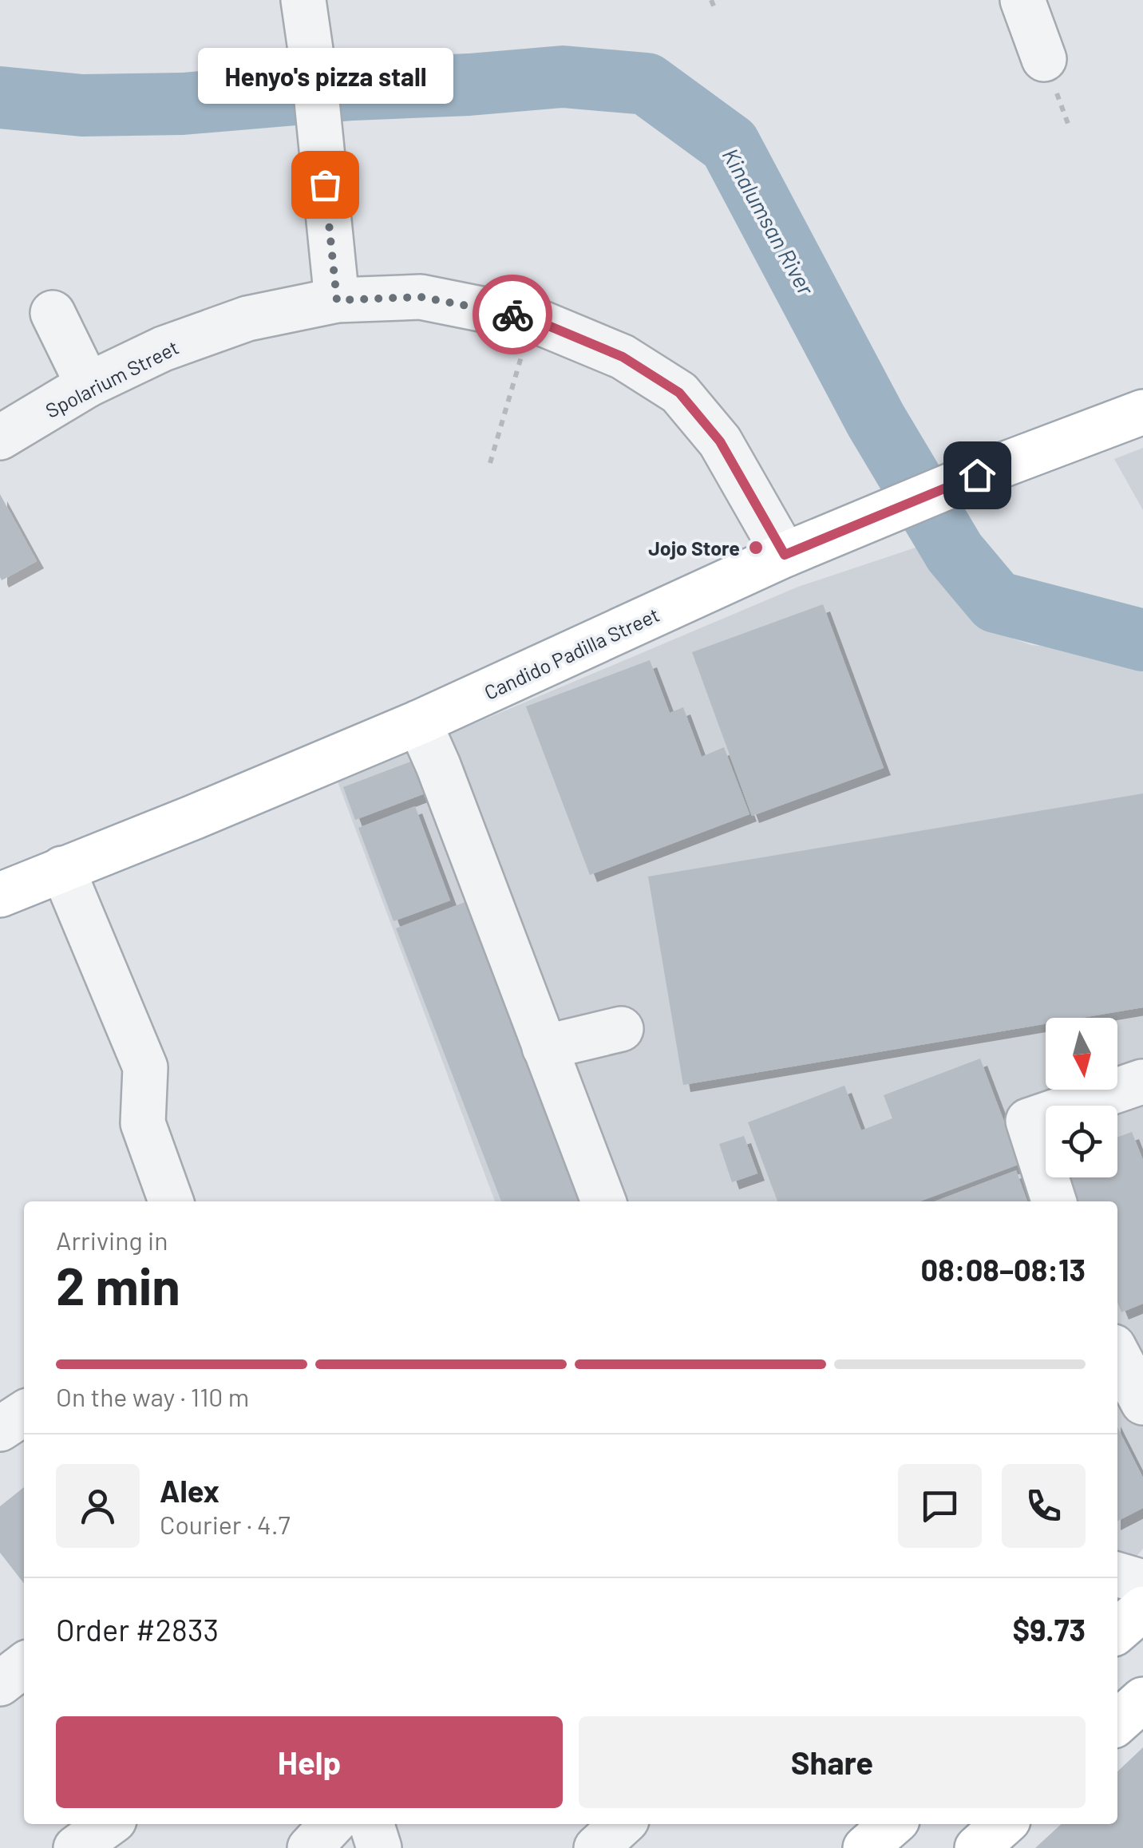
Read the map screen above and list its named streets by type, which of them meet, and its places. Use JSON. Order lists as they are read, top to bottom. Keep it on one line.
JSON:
{"streets":{"main road":["Candido Padilla Street"],"street":["Spolarium Street"]},"crossings":[["Spolarium Street","Candido Padilla Street"]],"water":["Kinalumsan River"],"places":["Henyo's pizza stall","Jojo Store"],"north":"bottom","page":{"bubble":"Henyo's pizza stall","heading":["2 min","Arriving in","08:08–08:13"],"panel":["Alex","Courier · 4.7","Order #2833","$9.73"],"bar":"On the way · 110 m","buttons":["Help","Share"]}}
